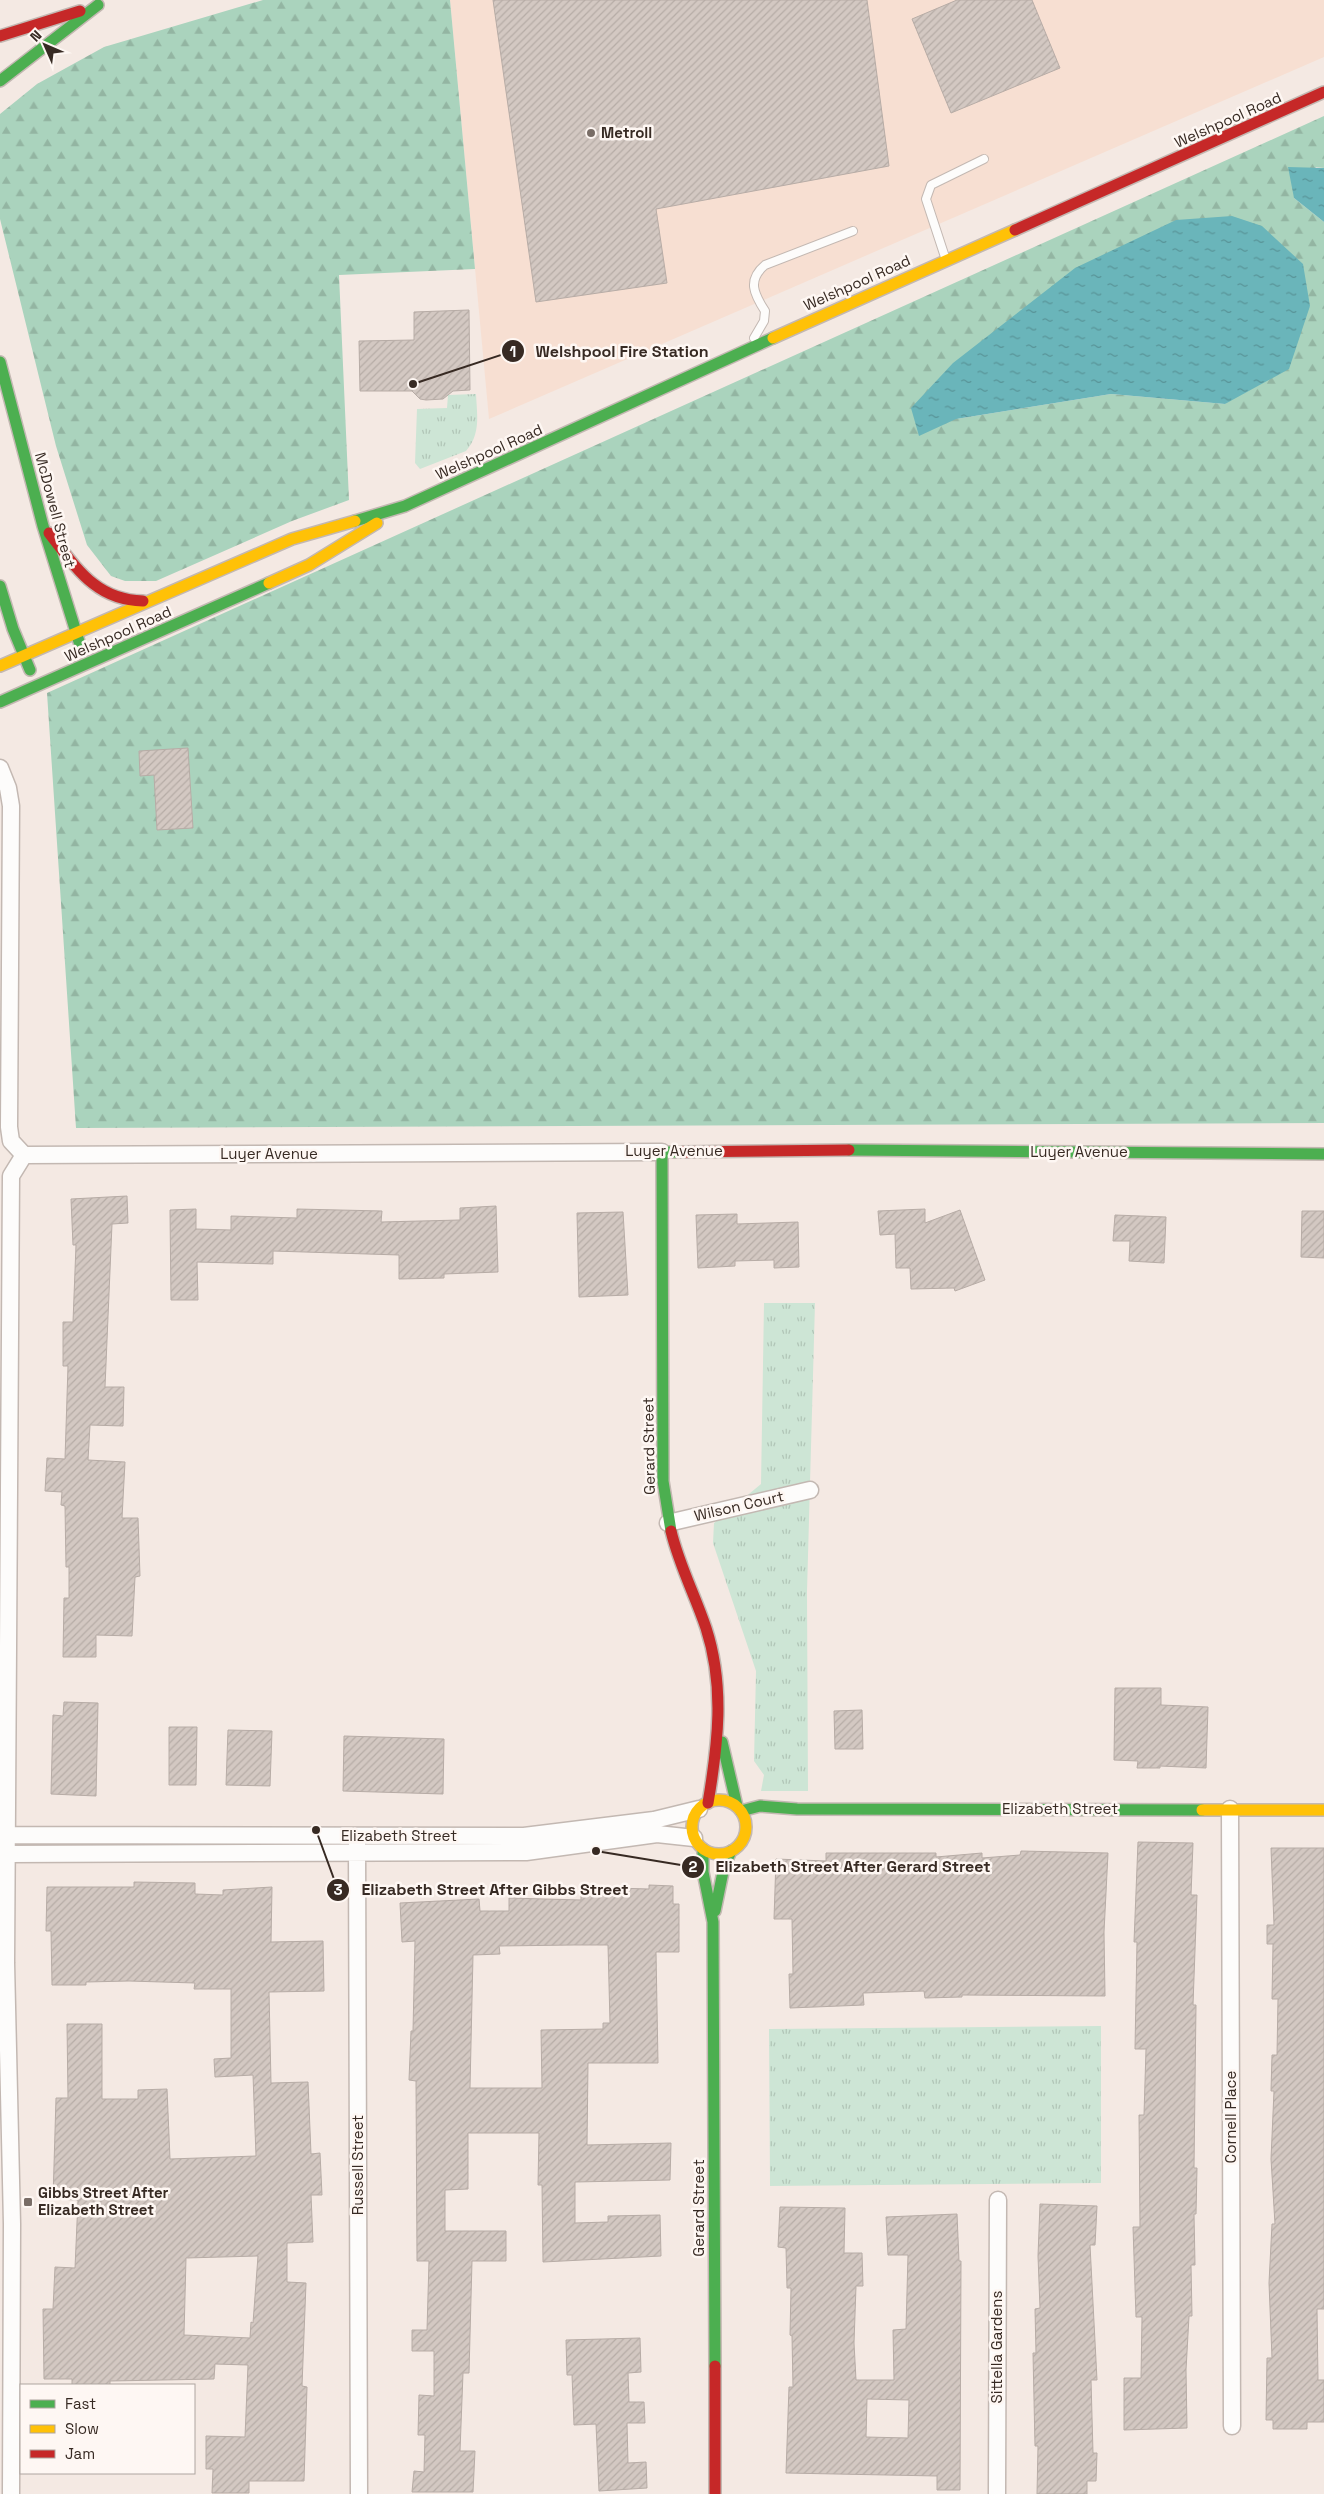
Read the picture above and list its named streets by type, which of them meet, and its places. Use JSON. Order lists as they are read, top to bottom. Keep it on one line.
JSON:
{"streets":{"main road":["Welshpool Road","McDowell Street","Luyer Avenue","Gerard Street","Elizabeth Street"],"street":["Wilson Court","Cornell Place","Russell Street","Sittella Gardens"]},"crossings":[["Welshpool Road","McDowell Street"],["Luyer Avenue","Gerard Street"],["Gerard Street","Wilson Court"],["Gerard Street","Elizabeth Street"],["Elizabeth Street","Cornell Place"],["Elizabeth Street","Russell Street"]],"places":{"other":["Metroll","Welshpool Fire Station","Elizabeth Street After Gibbs Street","Elizabeth Street After Gerard Street"],"transit":["Gibbs Street After Elizabeth Street"]},"legend":["Fast","Slow","Jam"],"north":"top left"}
